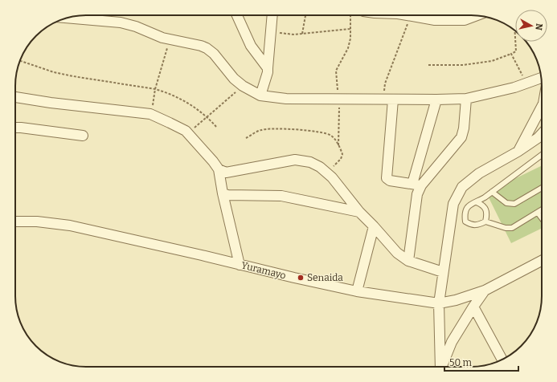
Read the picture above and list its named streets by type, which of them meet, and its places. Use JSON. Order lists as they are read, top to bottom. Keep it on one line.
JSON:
{"streets":{"street":["Yuramayo"]},"places":["Senaida"],"scale_bar":"50 m","north":"right"}
